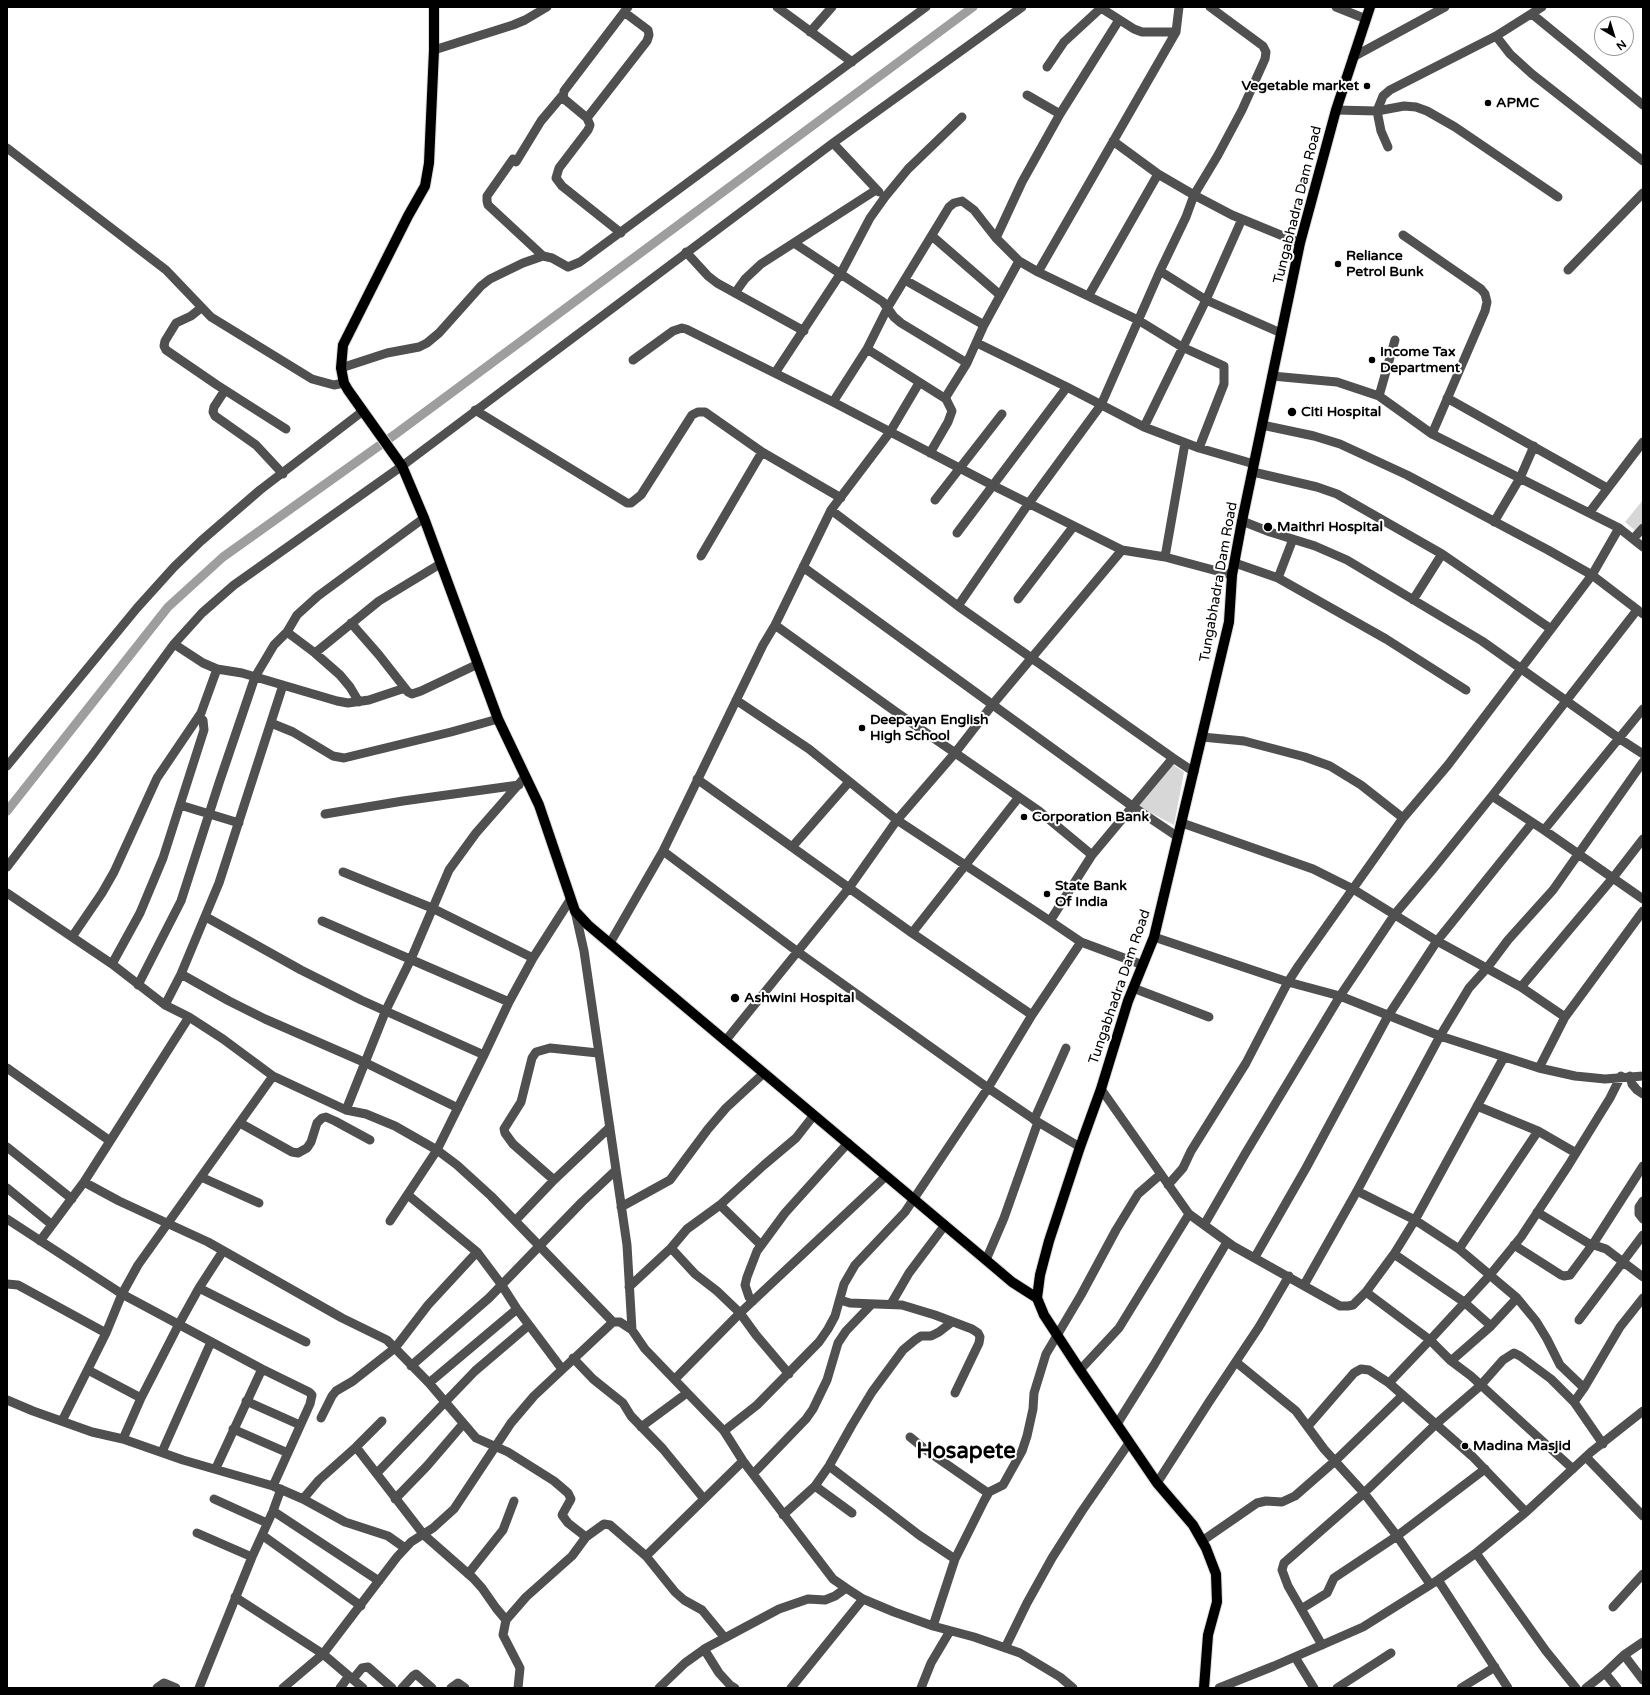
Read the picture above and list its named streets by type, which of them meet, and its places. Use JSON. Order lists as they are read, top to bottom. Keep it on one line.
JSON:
{"streets":{"main road":["Tungabhadra Dam Road"]},"districts":["Hosapete"],"places":["Vegetable market","APMC","Reliance Petrol Bunk","Income Tax Department","Citi Hospital","Maithri Hospital","Deepayan English High School","Corporation Bank","State Bank Of India","Ashwini Hospital","Madina Masjid"],"north":"bottom right"}
